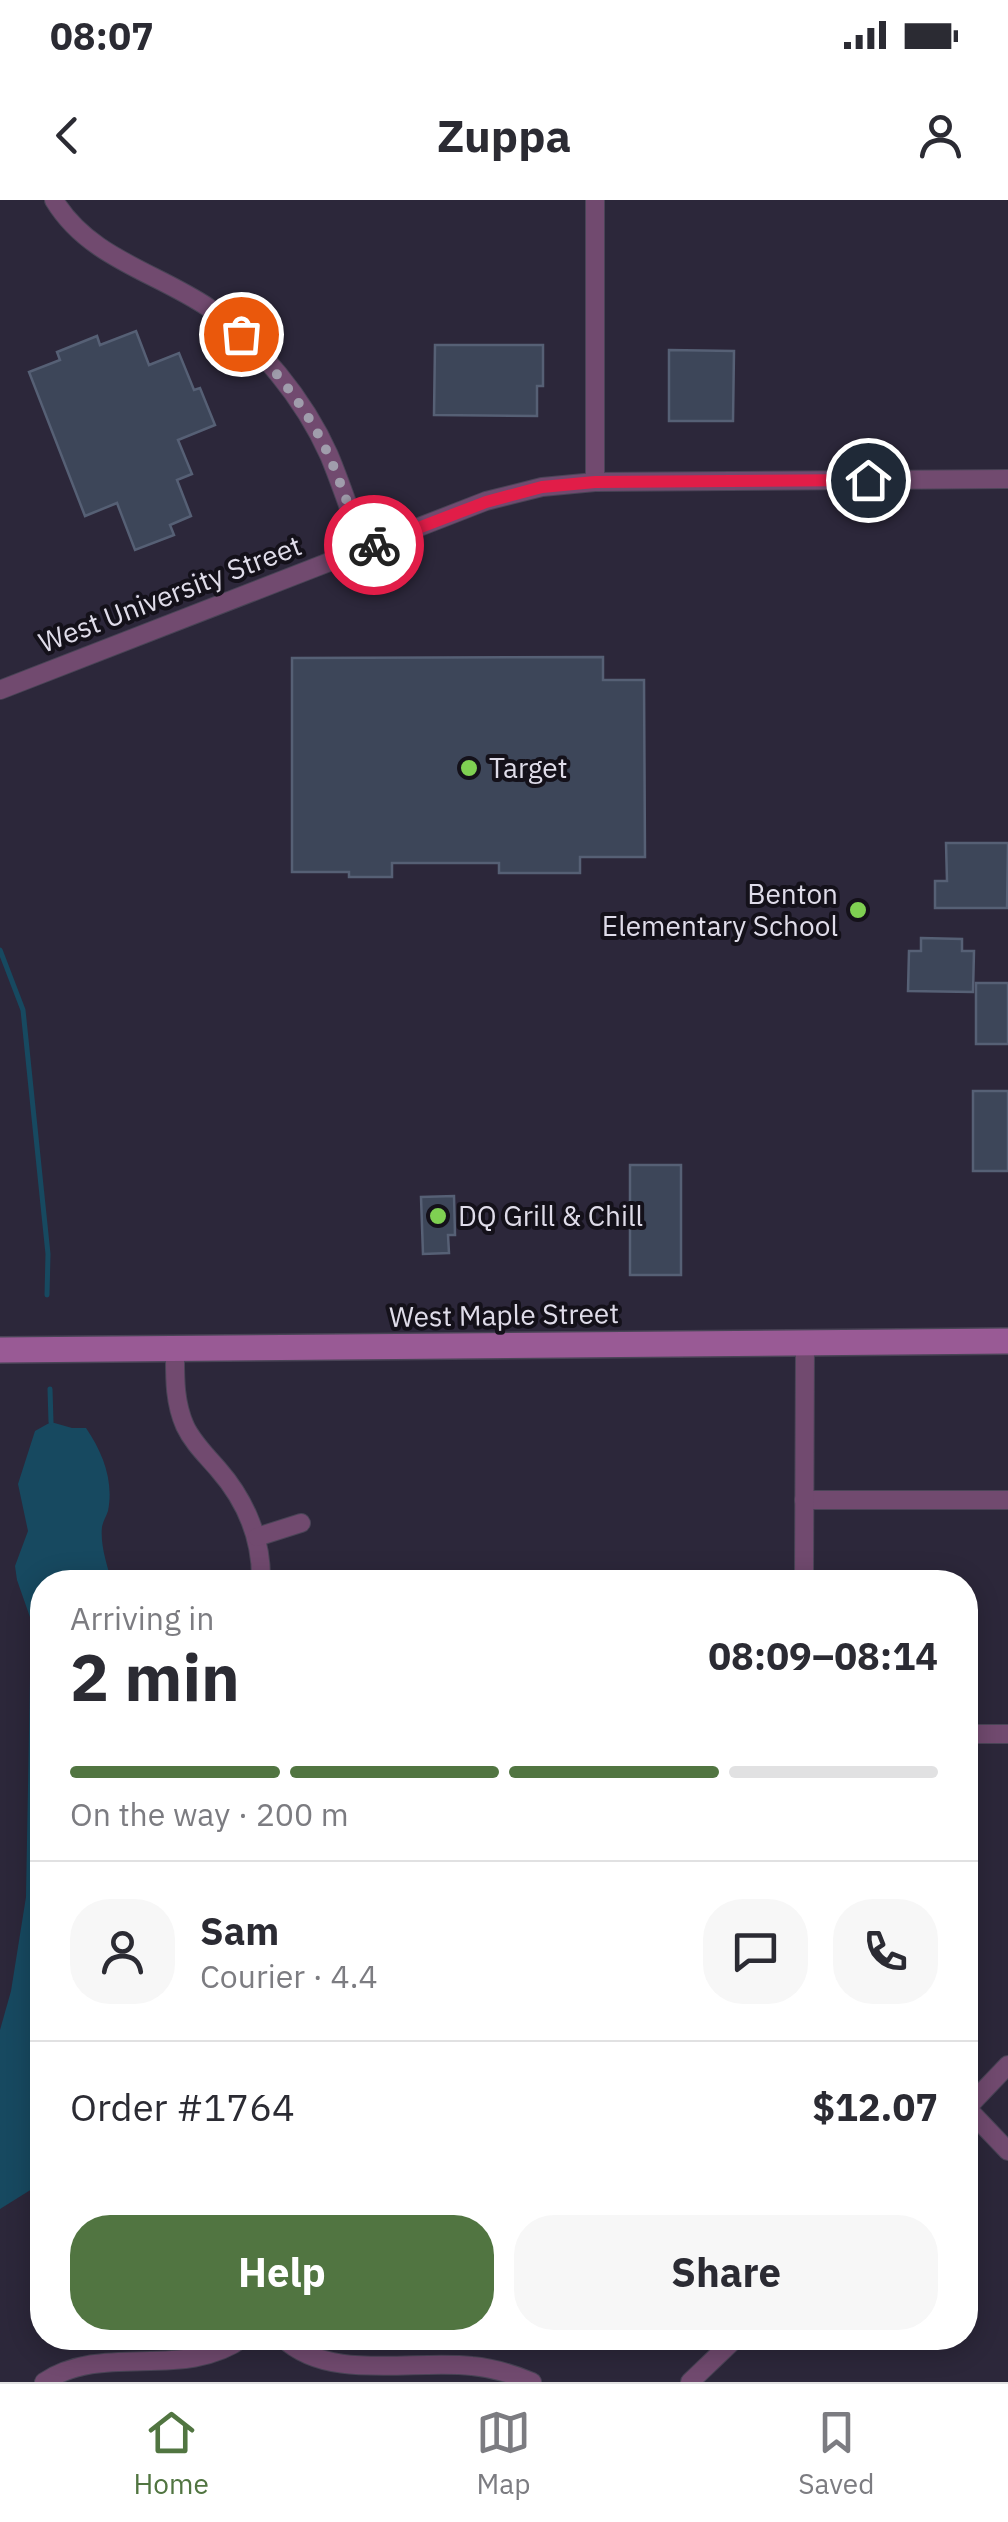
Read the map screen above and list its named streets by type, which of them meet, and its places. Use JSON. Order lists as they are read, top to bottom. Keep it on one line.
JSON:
{"streets":{"main road":["West Maple Street"],"street":["West University Street"]},"places":["Target","Benton Elementary School","DQ Grill & Chill"],"page":{"status":"08:07","header":"Zuppa","heading":["2 min","Arriving in","08:09–08:14"],"panel":["Sam","Courier · 4.4","Order #1764","$12.07"],"bar":"On the way · 200 m","buttons":["Help","Share"],"tabs":["Home","Map","Saved"]}}
